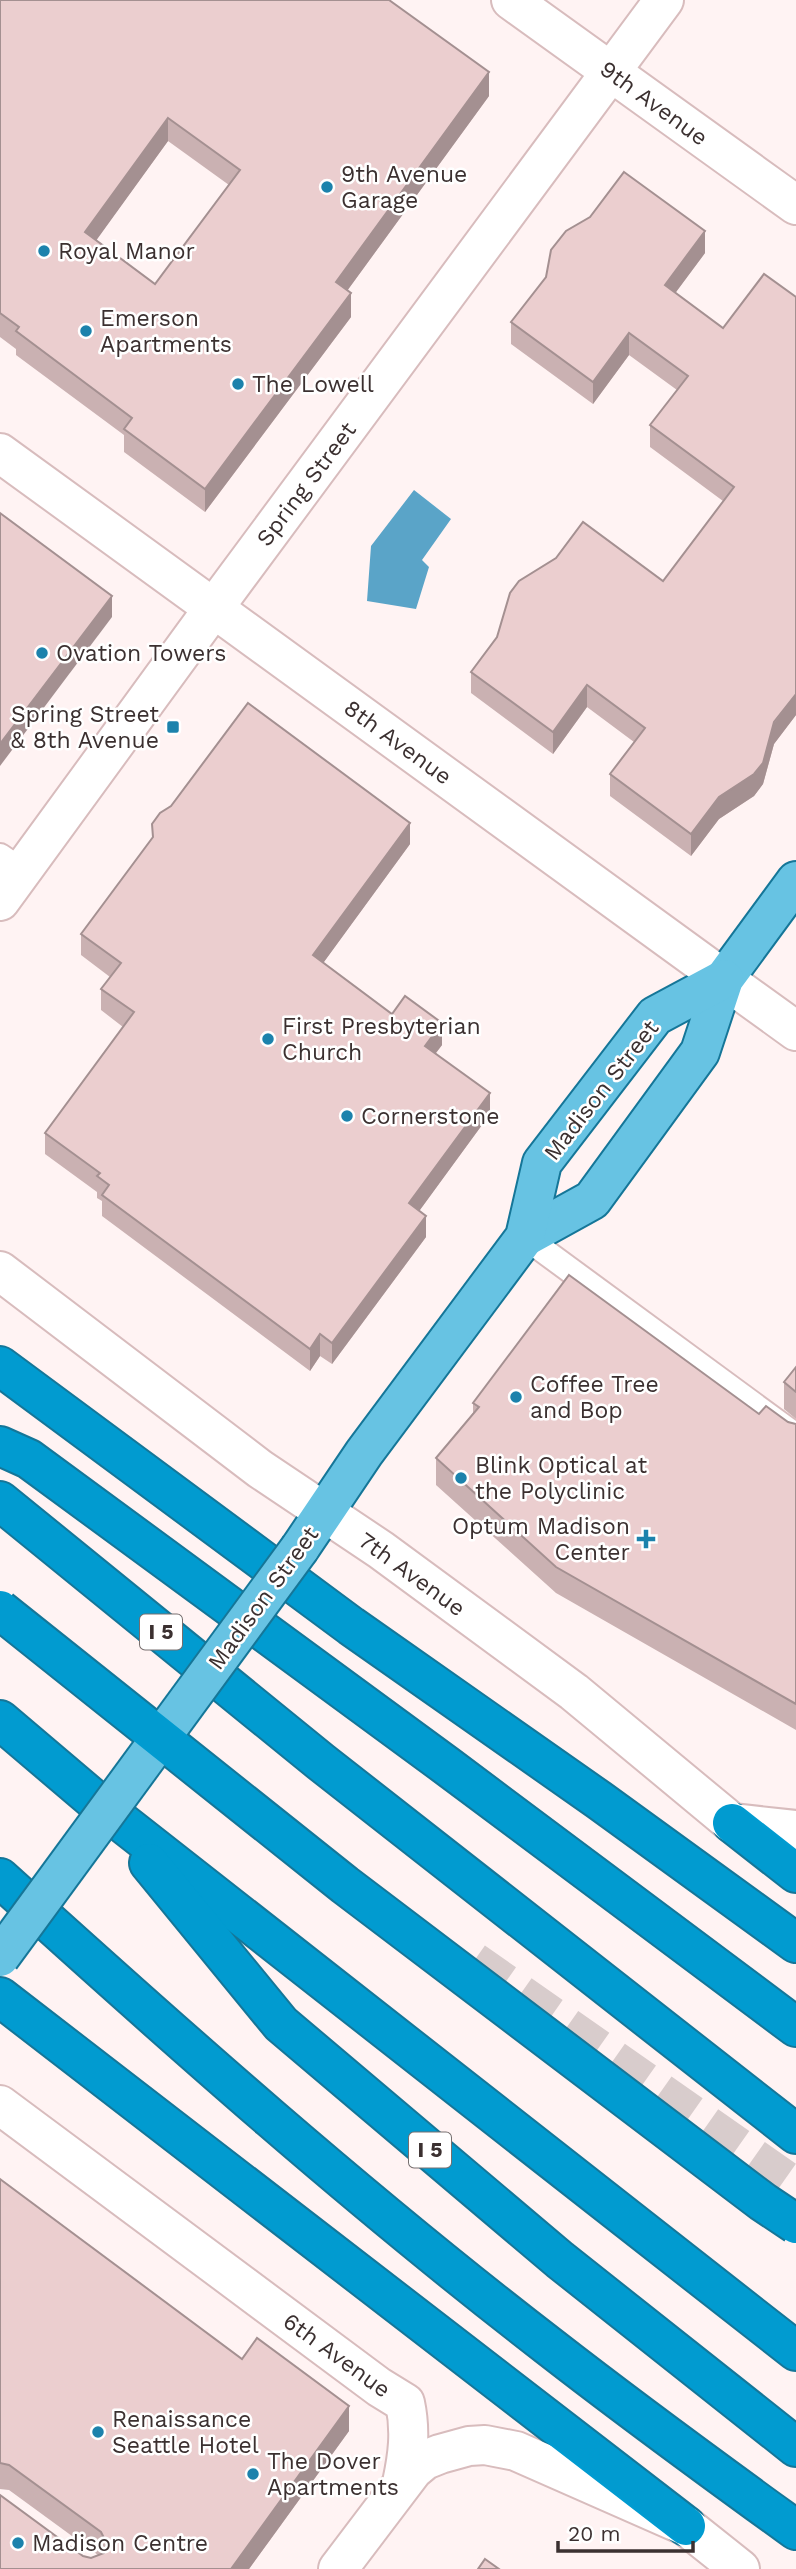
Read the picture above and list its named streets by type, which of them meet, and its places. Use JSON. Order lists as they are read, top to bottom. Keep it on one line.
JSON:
{"streets":{"highway":["I 5"],"main road":["Madison Street"],"street":["9th Avenue","Spring Street","8th Avenue","7th Avenue","6th Avenue"]},"crossings":[["9th Avenue","Spring Street"],["Spring Street","8th Avenue"],["8th Avenue","Madison Street"],["Madison Street","7th Avenue"]],"places":{"other":["9th Avenue Garage","Royal Manor","Emerson Apartments","The Lowell","Ovation Towers","First Presbyterian Church","Cornerstone","Coffee Tree and Bop","Blink Optical at the Polyclinic","Renaissance Seattle Hotel","The Dover Apartments","Madison Centre"],"transit":["Spring Street & 8th Avenue"],"health":["Optum Madison Center"]},"scale_bar":"20 m"}
